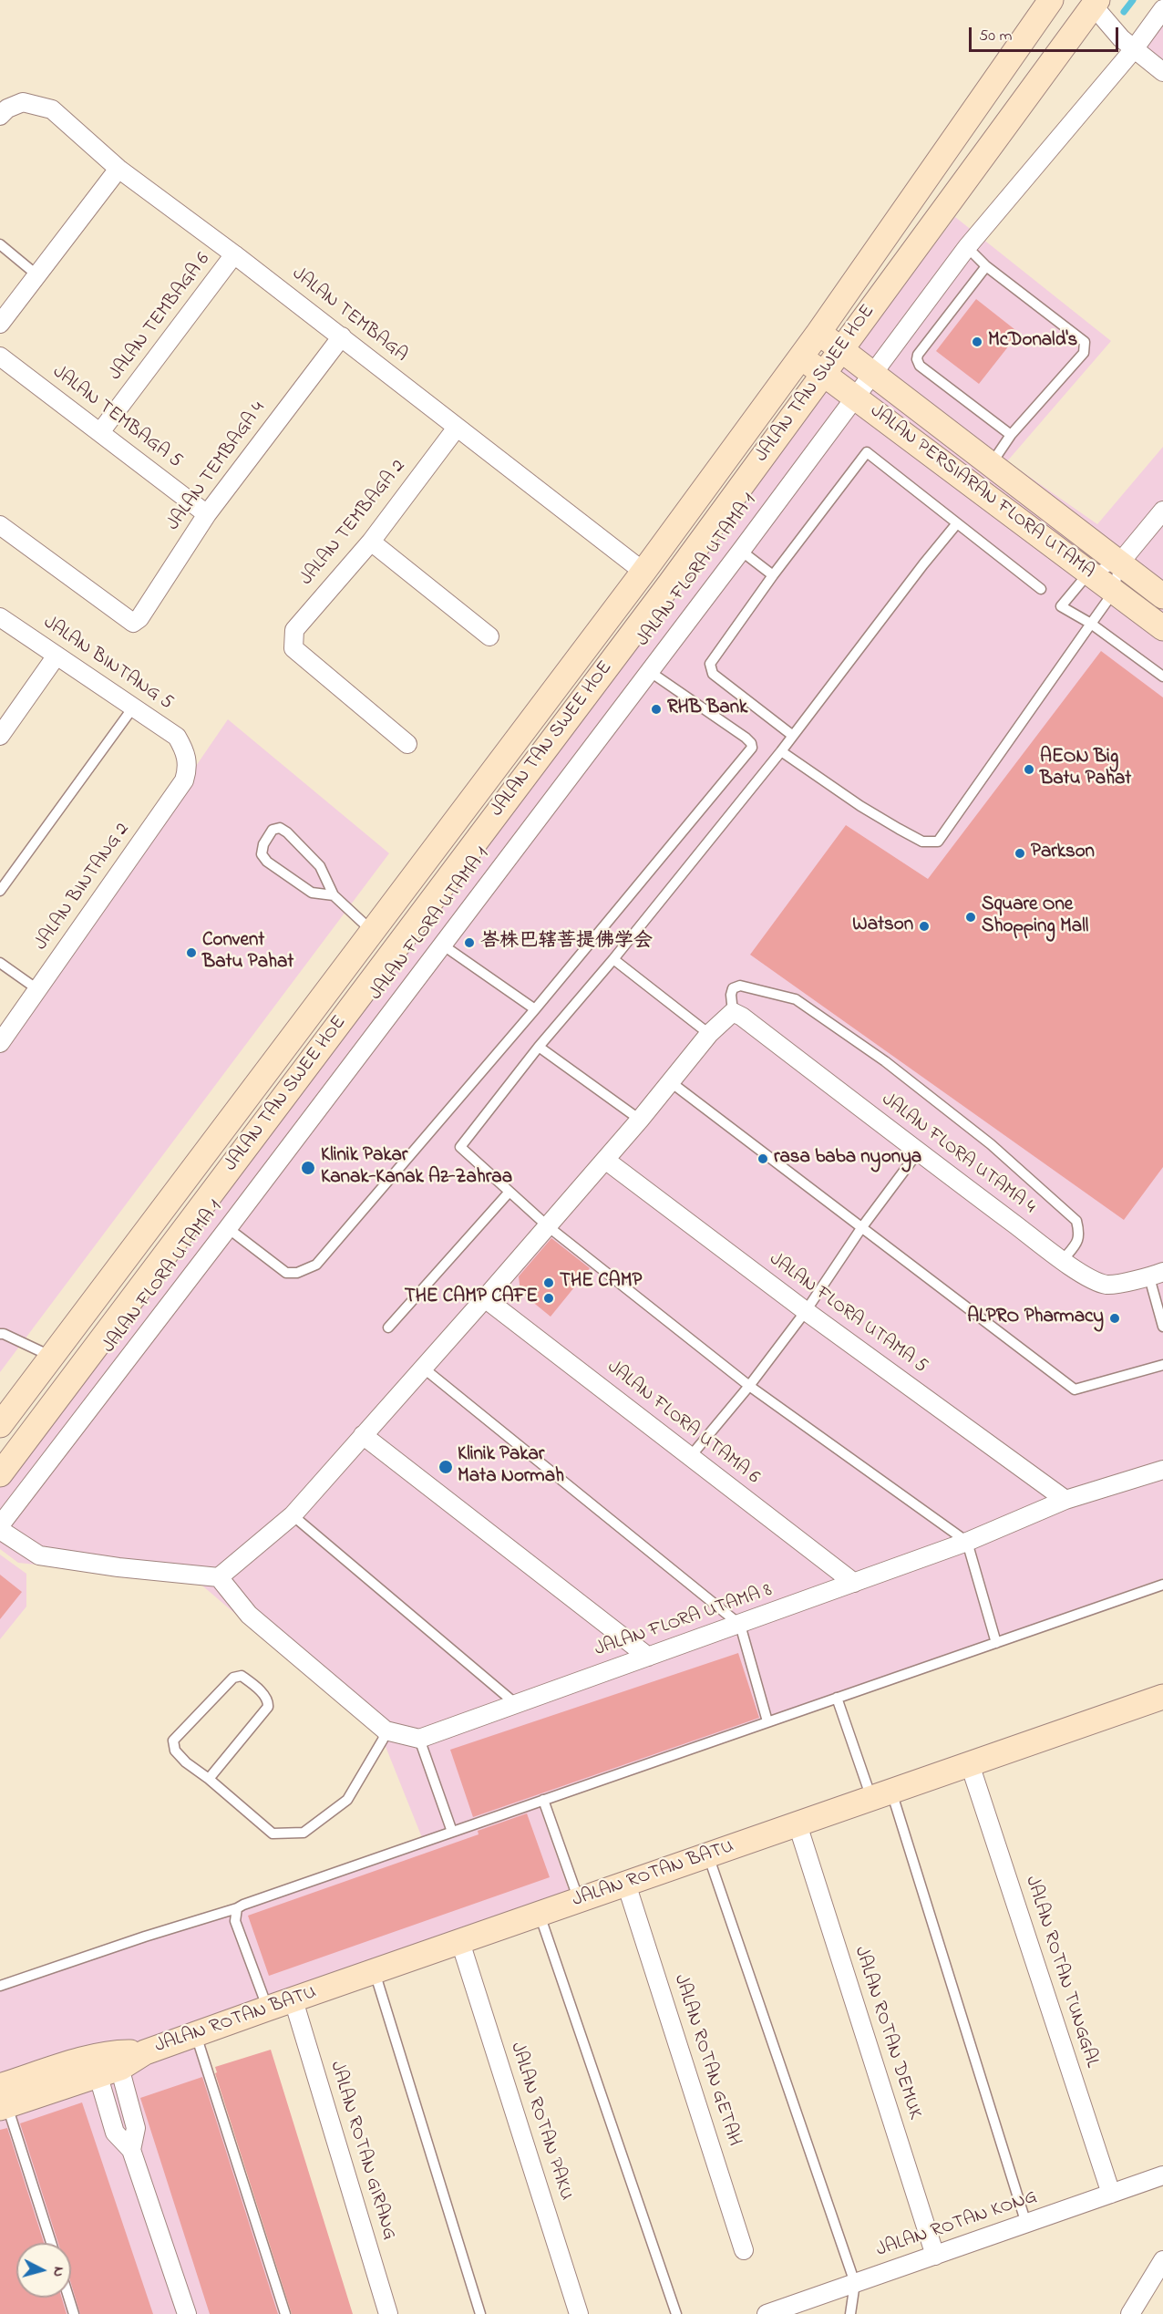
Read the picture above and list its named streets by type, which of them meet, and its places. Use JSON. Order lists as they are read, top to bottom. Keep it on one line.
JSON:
{"streets":{"main road":["JALAN TAN SWEE HOE","JALAN PERSIARAN FLORA UTAMA","JALAN ROTAN BATU"],"street":["JALAN TEMBAGA","JALAN TEMBAGA 6","JALAN TEMBAGA 5","JALAN TEMBAGA 4","JALAN TEMBAGA 2","JALAN FLORA UTAMA 1","JALAN BINTANG 5","JALAN BINTANG 2","JALAN FLORA UTAMA 4","JALAN FLORA UTAMA 5","JALAN FLORA UTAMA 6","JALAN FLORA UTAMA 8","JALAN ROTAN TUNGGAL","JALAN ROTAN DEMUK","JALAN ROTAN GETAH","JALAN ROTAN PAKU","JALAN ROTAN GIRANG","JALAN ROTAN KONG"]},"crossings":[["JALAN TEMBAGA","JALAN TEMBAGA 6"],["JALAN TEMBAGA","JALAN TAN SWEE HOE"],["JALAN TEMBAGA","JALAN TEMBAGA 4"],["JALAN TEMBAGA","JALAN TEMBAGA 2"],["JALAN TEMBAGA 6","JALAN TEMBAGA 5"],["JALAN TAN SWEE HOE","JALAN PERSIARAN FLORA UTAMA"],["JALAN TEMBAGA 5","JALAN TEMBAGA 4"],["JALAN PERSIARAN FLORA UTAMA","JALAN FLORA UTAMA 1"],["JALAN BINTANG 5","JALAN BINTANG 2"],["JALAN FLORA UTAMA 5","JALAN FLORA UTAMA 8"],["JALAN FLORA UTAMA 6","JALAN FLORA UTAMA 8"],["JALAN ROTAN BATU","JALAN ROTAN TUNGGAL"],["JALAN ROTAN BATU","JALAN ROTAN DEMUK"],["JALAN ROTAN BATU","JALAN ROTAN GETAH"],["JALAN ROTAN BATU","JALAN ROTAN PAKU"],["JALAN ROTAN BATU","JALAN ROTAN GIRANG"],["JALAN ROTAN TUNGGAL","JALAN ROTAN KONG"],["JALAN ROTAN DEMUK","JALAN ROTAN KONG"]],"places":["McDonald's","RHB Bank","AEON Big Batu Pahat","Parkson","Square One Shopping Mall","Watson","峇株巴辖菩提佛学会","Convent Batu Pahat","rasa baba nyonya","Klinik Pakar Kanak-Kanak Az-Zahraa","THE CAMP","THE CAMP CAFE","ALPRO Pharmacy","Klinik Pakar Mata Normah"],"scale_bar":"50 m","north":"right"}
